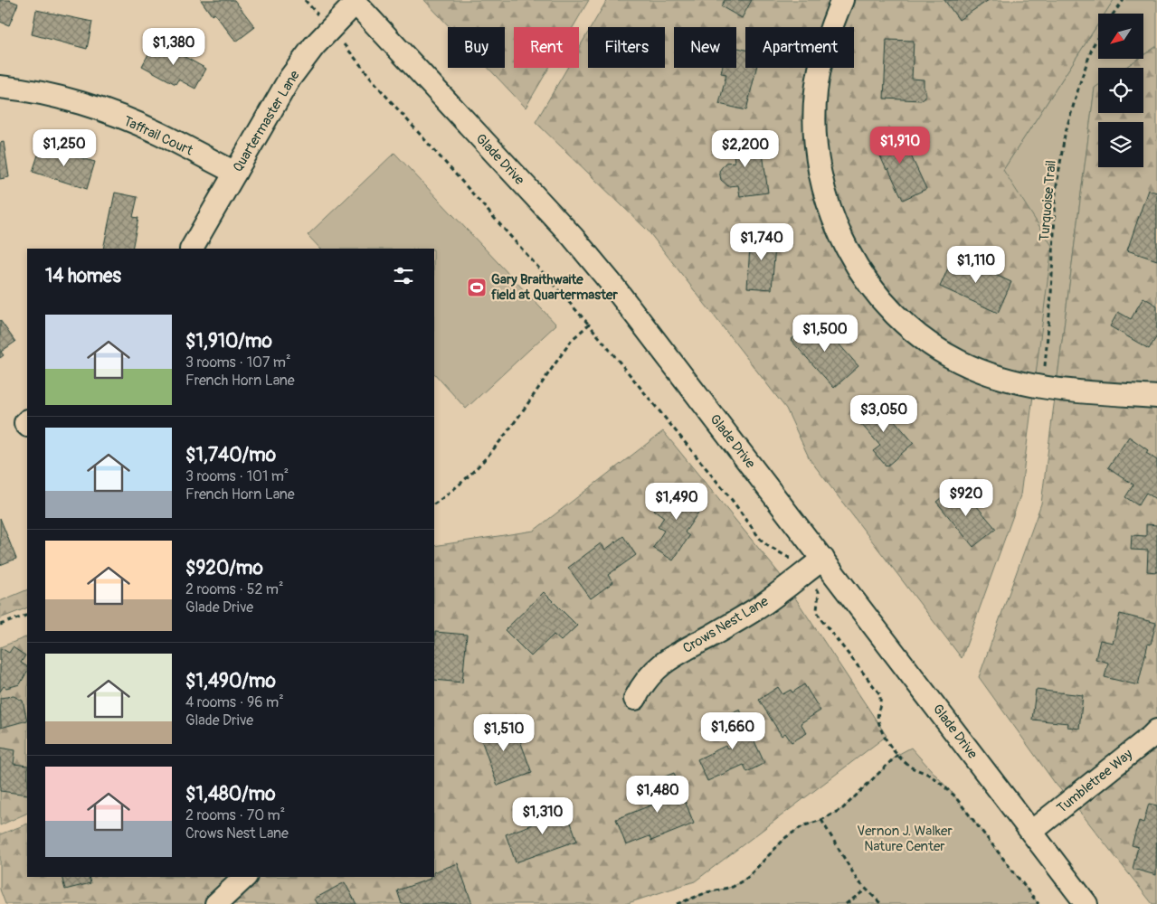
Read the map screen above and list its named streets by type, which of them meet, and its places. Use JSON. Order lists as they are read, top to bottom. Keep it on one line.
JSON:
{"streets":{"street":["Quartermaster Lane","Taffrail Court","Glade Drive","Crows Nest Lane","Tumbletree Way"],"path":["Turquoise Trail"]},"crossings":[["Quartermaster Lane","Taffrail Court"],["Quartermaster Lane","Glade Drive"],["Glade Drive","Crows Nest Lane"],["Glade Drive","Tumbletree Way"]],"parks":["Vernon J. Walker Nature Center"],"places":{"sports":["Gary Braithwaite field at Quartermaster"]},"north":"bottom left","page":{"chip":["Buy","Rent","Filters","New","Apartment"],"price":["$1,380","$1,910","$1,250","$2,200","$1,740","$1,110","$1,500","$3,050","$920","$1,490","$1,660","$1,510","$1,480","$1,310"],"heading":"14 homes","list":[{"name":"$1,910/mo","note":"3 rooms · 107 m² · French Horn Lane"},{"name":"$1,740/mo","note":"3 rooms · 101 m² · French Horn Lane"},{"name":"$920/mo","note":"2 rooms · 52 m² · Glade Drive"},{"name":"$1,490/mo","note":"4 rooms · 96 m² · Glade Drive"},{"name":"$1,480/mo","note":"2 rooms · 70 m² · Crows Nest Lane"}]}}
